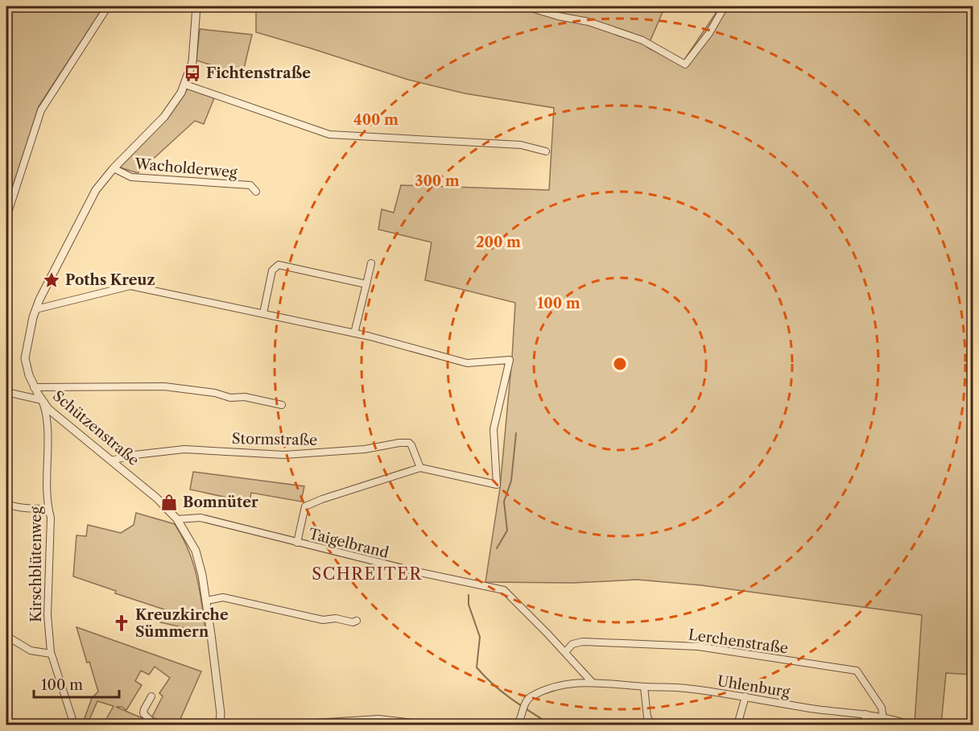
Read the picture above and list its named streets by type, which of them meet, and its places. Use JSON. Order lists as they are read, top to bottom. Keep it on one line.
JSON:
{"streets":{"street":["Wacholderweg","Schützenstraße","Stormstraße","Taigelbrand","Kirschblütenweg","Lerchenstraße","Uhlenburg"]},"crossings":[["Wacholderweg","Schützenstraße"],["Schützenstraße","Stormstraße"],["Schützenstraße","Taigelbrand"],["Schützenstraße","Kirschblütenweg"],["Taigelbrand","Lerchenstraße"],["Taigelbrand","Uhlenburg"],["Lerchenstraße","Uhlenburg"]],"districts":["SCHREITER"],"places":{"bus stop":["Fichtenstraße"],"place":["Poths Kreuz"],"shop":["Bomnüter"],"church":["Kreuzkirche Sümmern"]},"scale_bar":"100 m","rings":["400 m","300 m","200 m","100 m"]}
